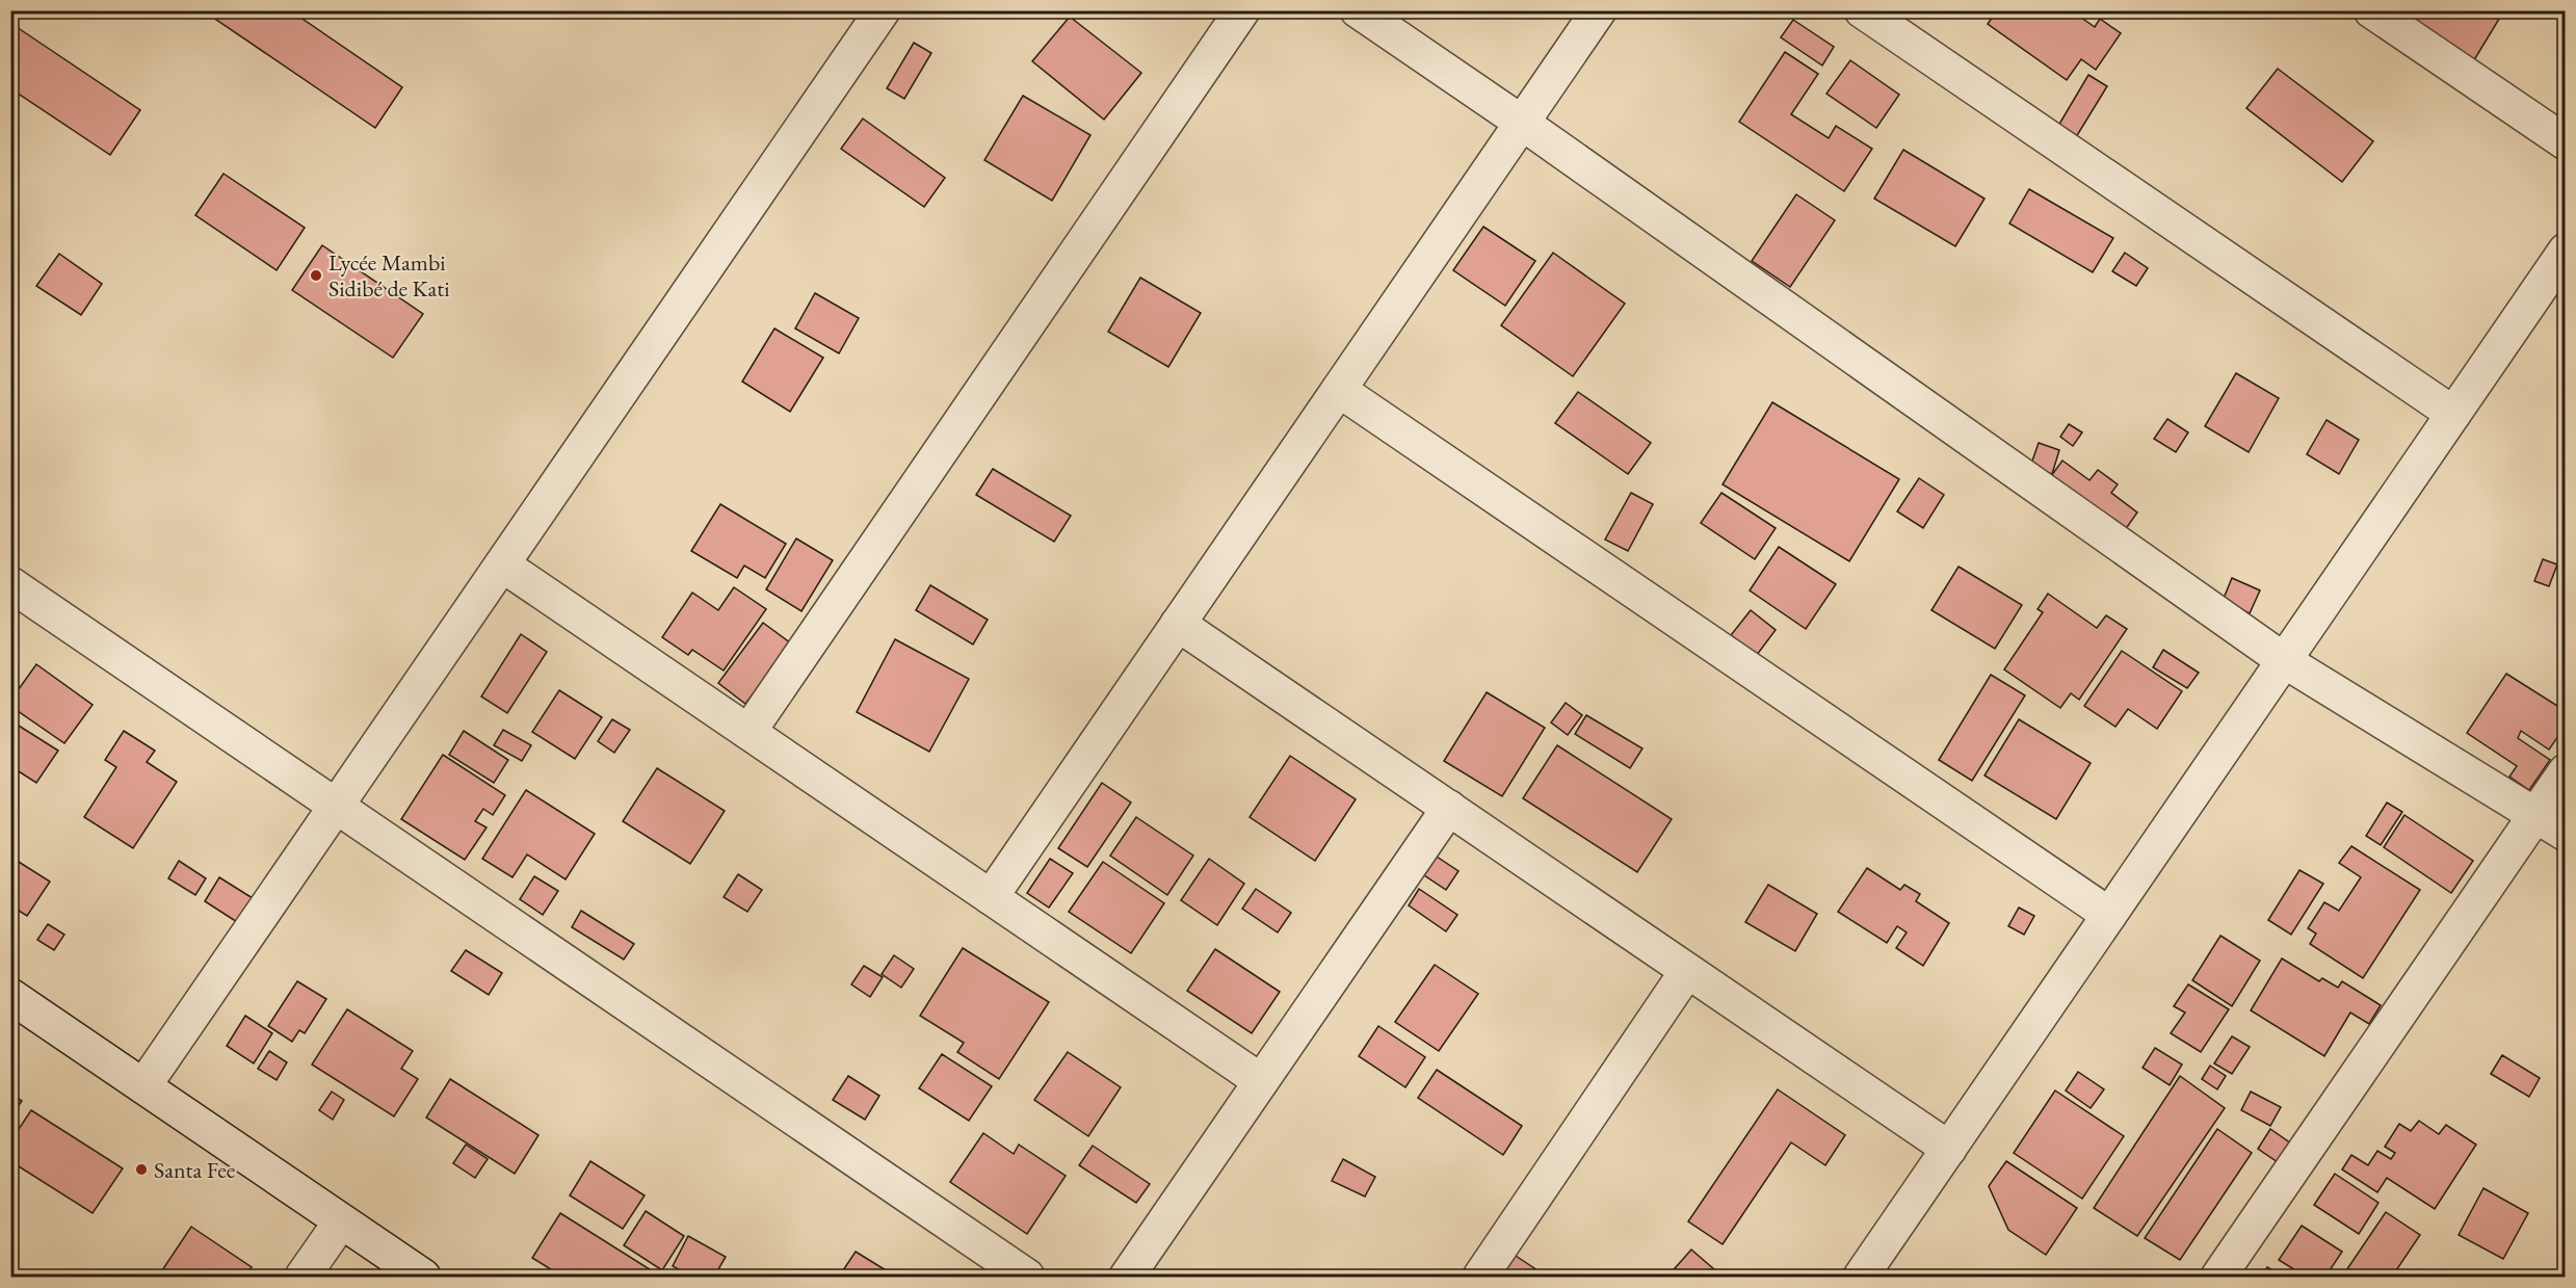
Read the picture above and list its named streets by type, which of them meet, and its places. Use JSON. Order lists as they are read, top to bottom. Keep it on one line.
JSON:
{"places":["Lycée Mambi Sidibé de Kati","Santa Fee"]}
